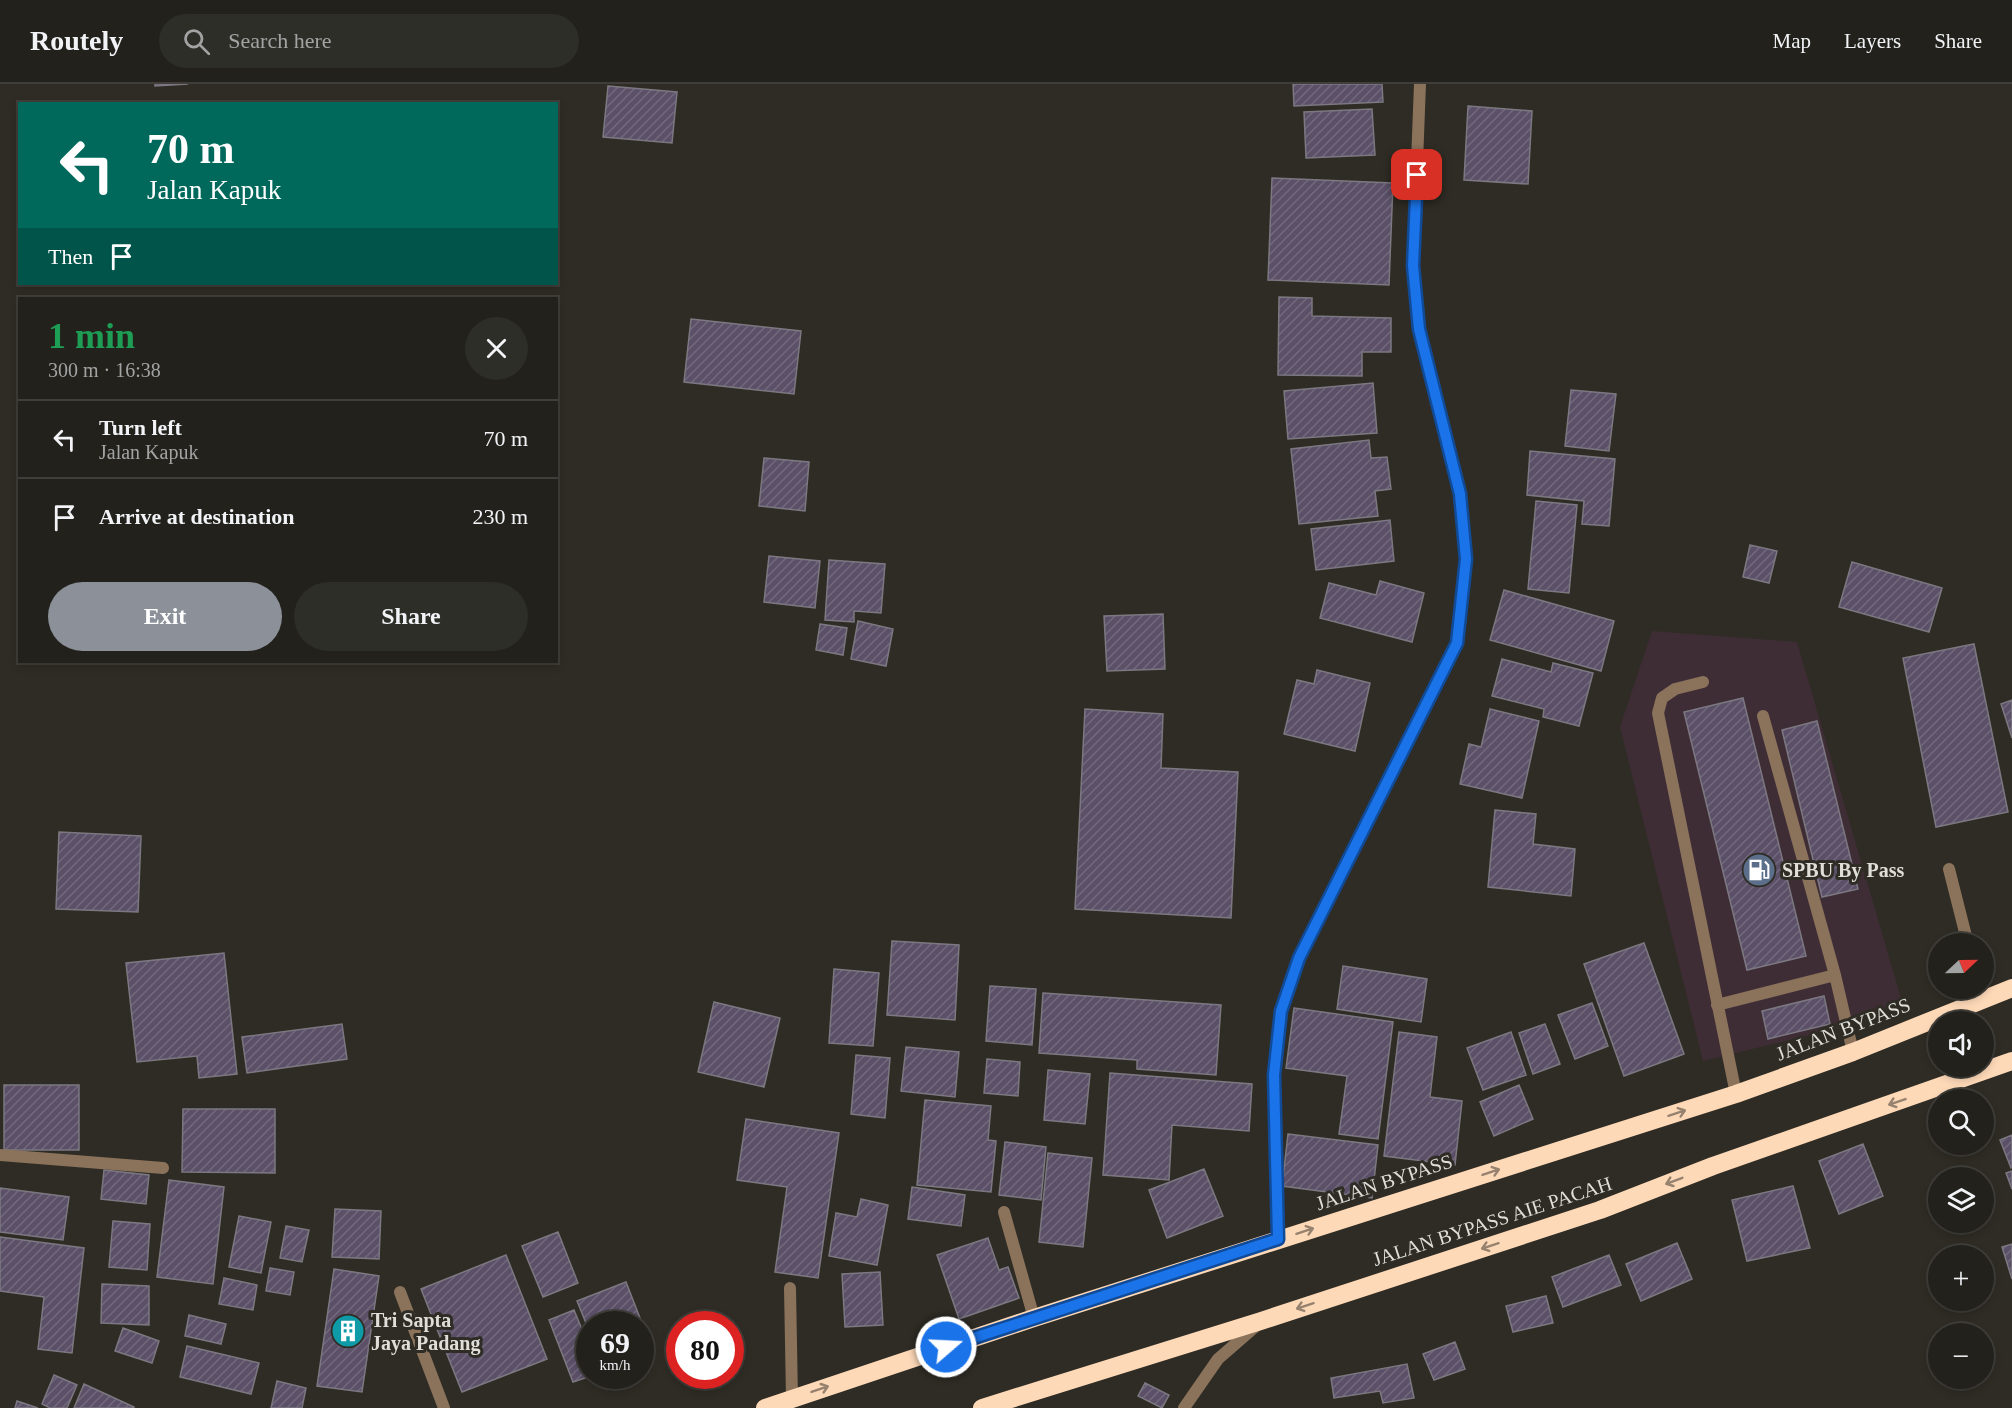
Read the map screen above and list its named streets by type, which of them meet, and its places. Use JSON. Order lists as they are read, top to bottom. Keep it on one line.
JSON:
{"streets":{"highway":["JALAN BYPASS","JALAN BYPASS AIE PACAH"]},"one_way":["JALAN BYPASS","JALAN BYPASS AIE PACAH"],"places":{"fuel station":["SPBU By Pass"],"building":["Tri Sapta Jaya Padang"]},"north":"right","page":{"header":"Routely","search":"Search here","nav":["Map","Layers","Share"],"turn":["70 m","Jalan Kapuk"],"then":"Then","heading":["1 min","300 m · 16:38"],"list":[{"name":"Turn left","note":"Jalan Kapuk","value":"70 m"},{"name":"Arrive at destination","value":"230 m"}],"buttons":["Exit","Share"],"map_buttons":["+","−"],"speed":"69 km/h","limit":"80"}}
